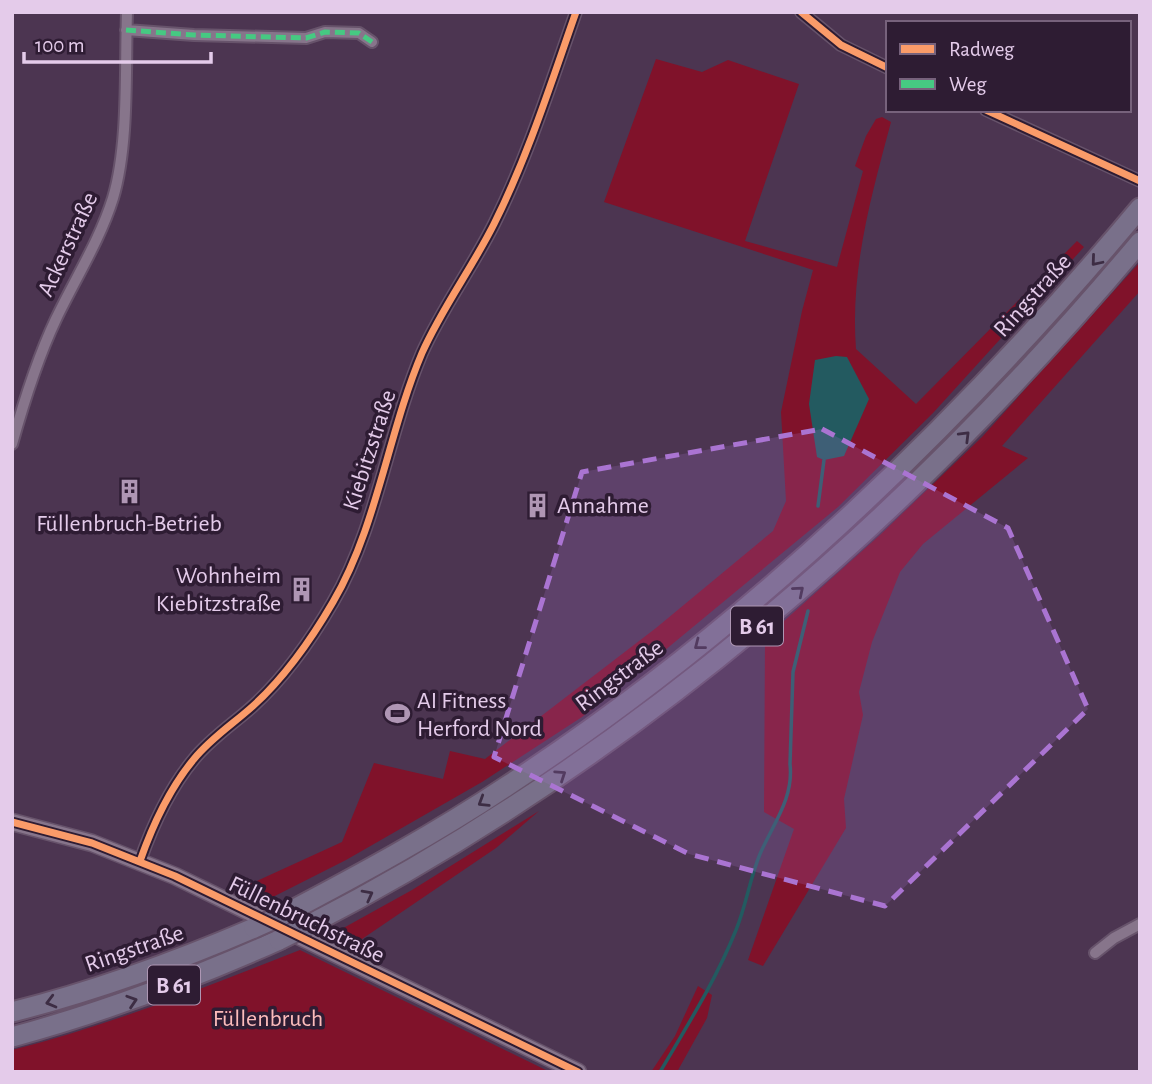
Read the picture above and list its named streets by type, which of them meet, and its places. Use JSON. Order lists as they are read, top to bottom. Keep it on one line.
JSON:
{"streets":{"highway":["Ringstraße","B 61"],"street":["Ackerstraße","Kiebitzstraße","Füllenbruchstraße"]},"crossings":[["Kiebitzstraße","Füllenbruchstraße"]],"parks":["Füllenbruch"],"places":{"building":["Füllenbruch-Betrieb","Annahme","Wohnheim Kiebitzstraße"],"sports":["AI Fitness Herford Nord"]},"legend":["Radweg","Weg"],"scale_bar":"100 m"}
